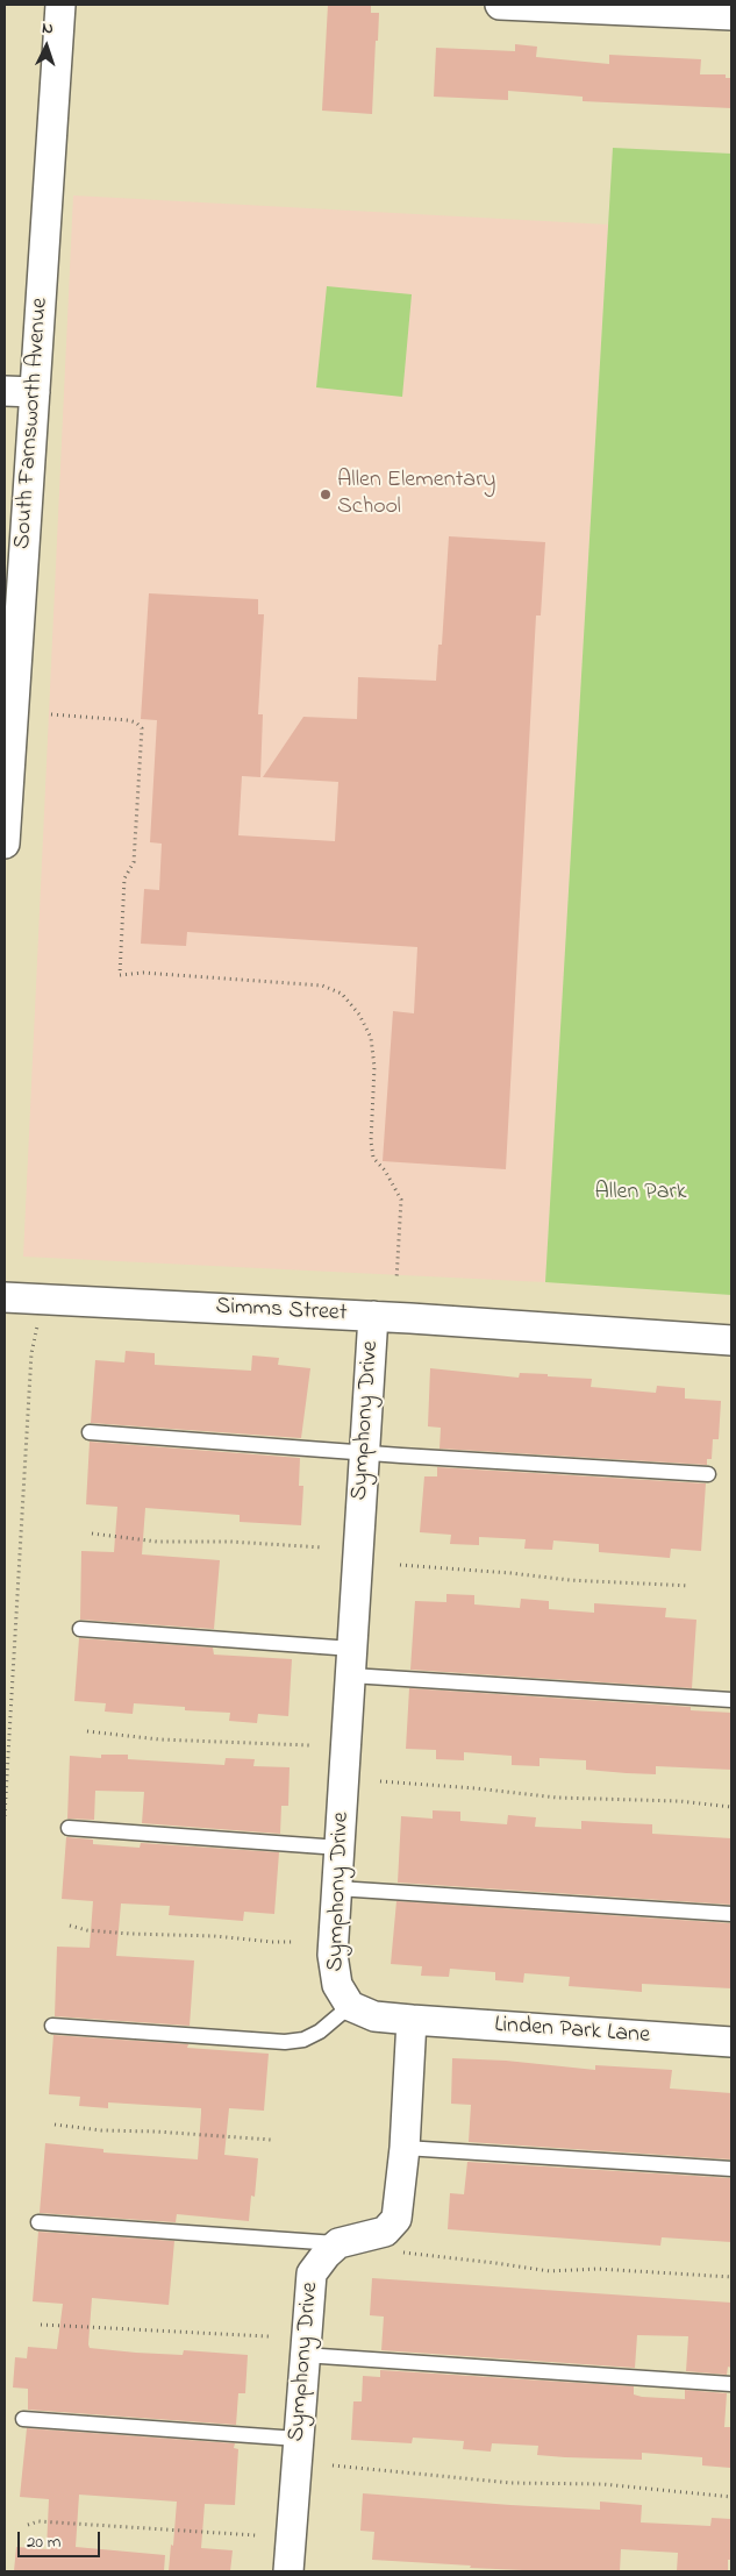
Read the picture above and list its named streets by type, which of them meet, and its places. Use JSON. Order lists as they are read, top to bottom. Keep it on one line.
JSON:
{"streets":{"street":["South Farnsworth Avenue","Simms Street","Symphony Drive","Linden Park Lane"]},"crossings":[["Simms Street","Symphony Drive"],["Symphony Drive","Linden Park Lane"]],"parks":["Allen Park"],"places":["Allen Elementary School"],"scale_bar":"20 m","north":"top"}
